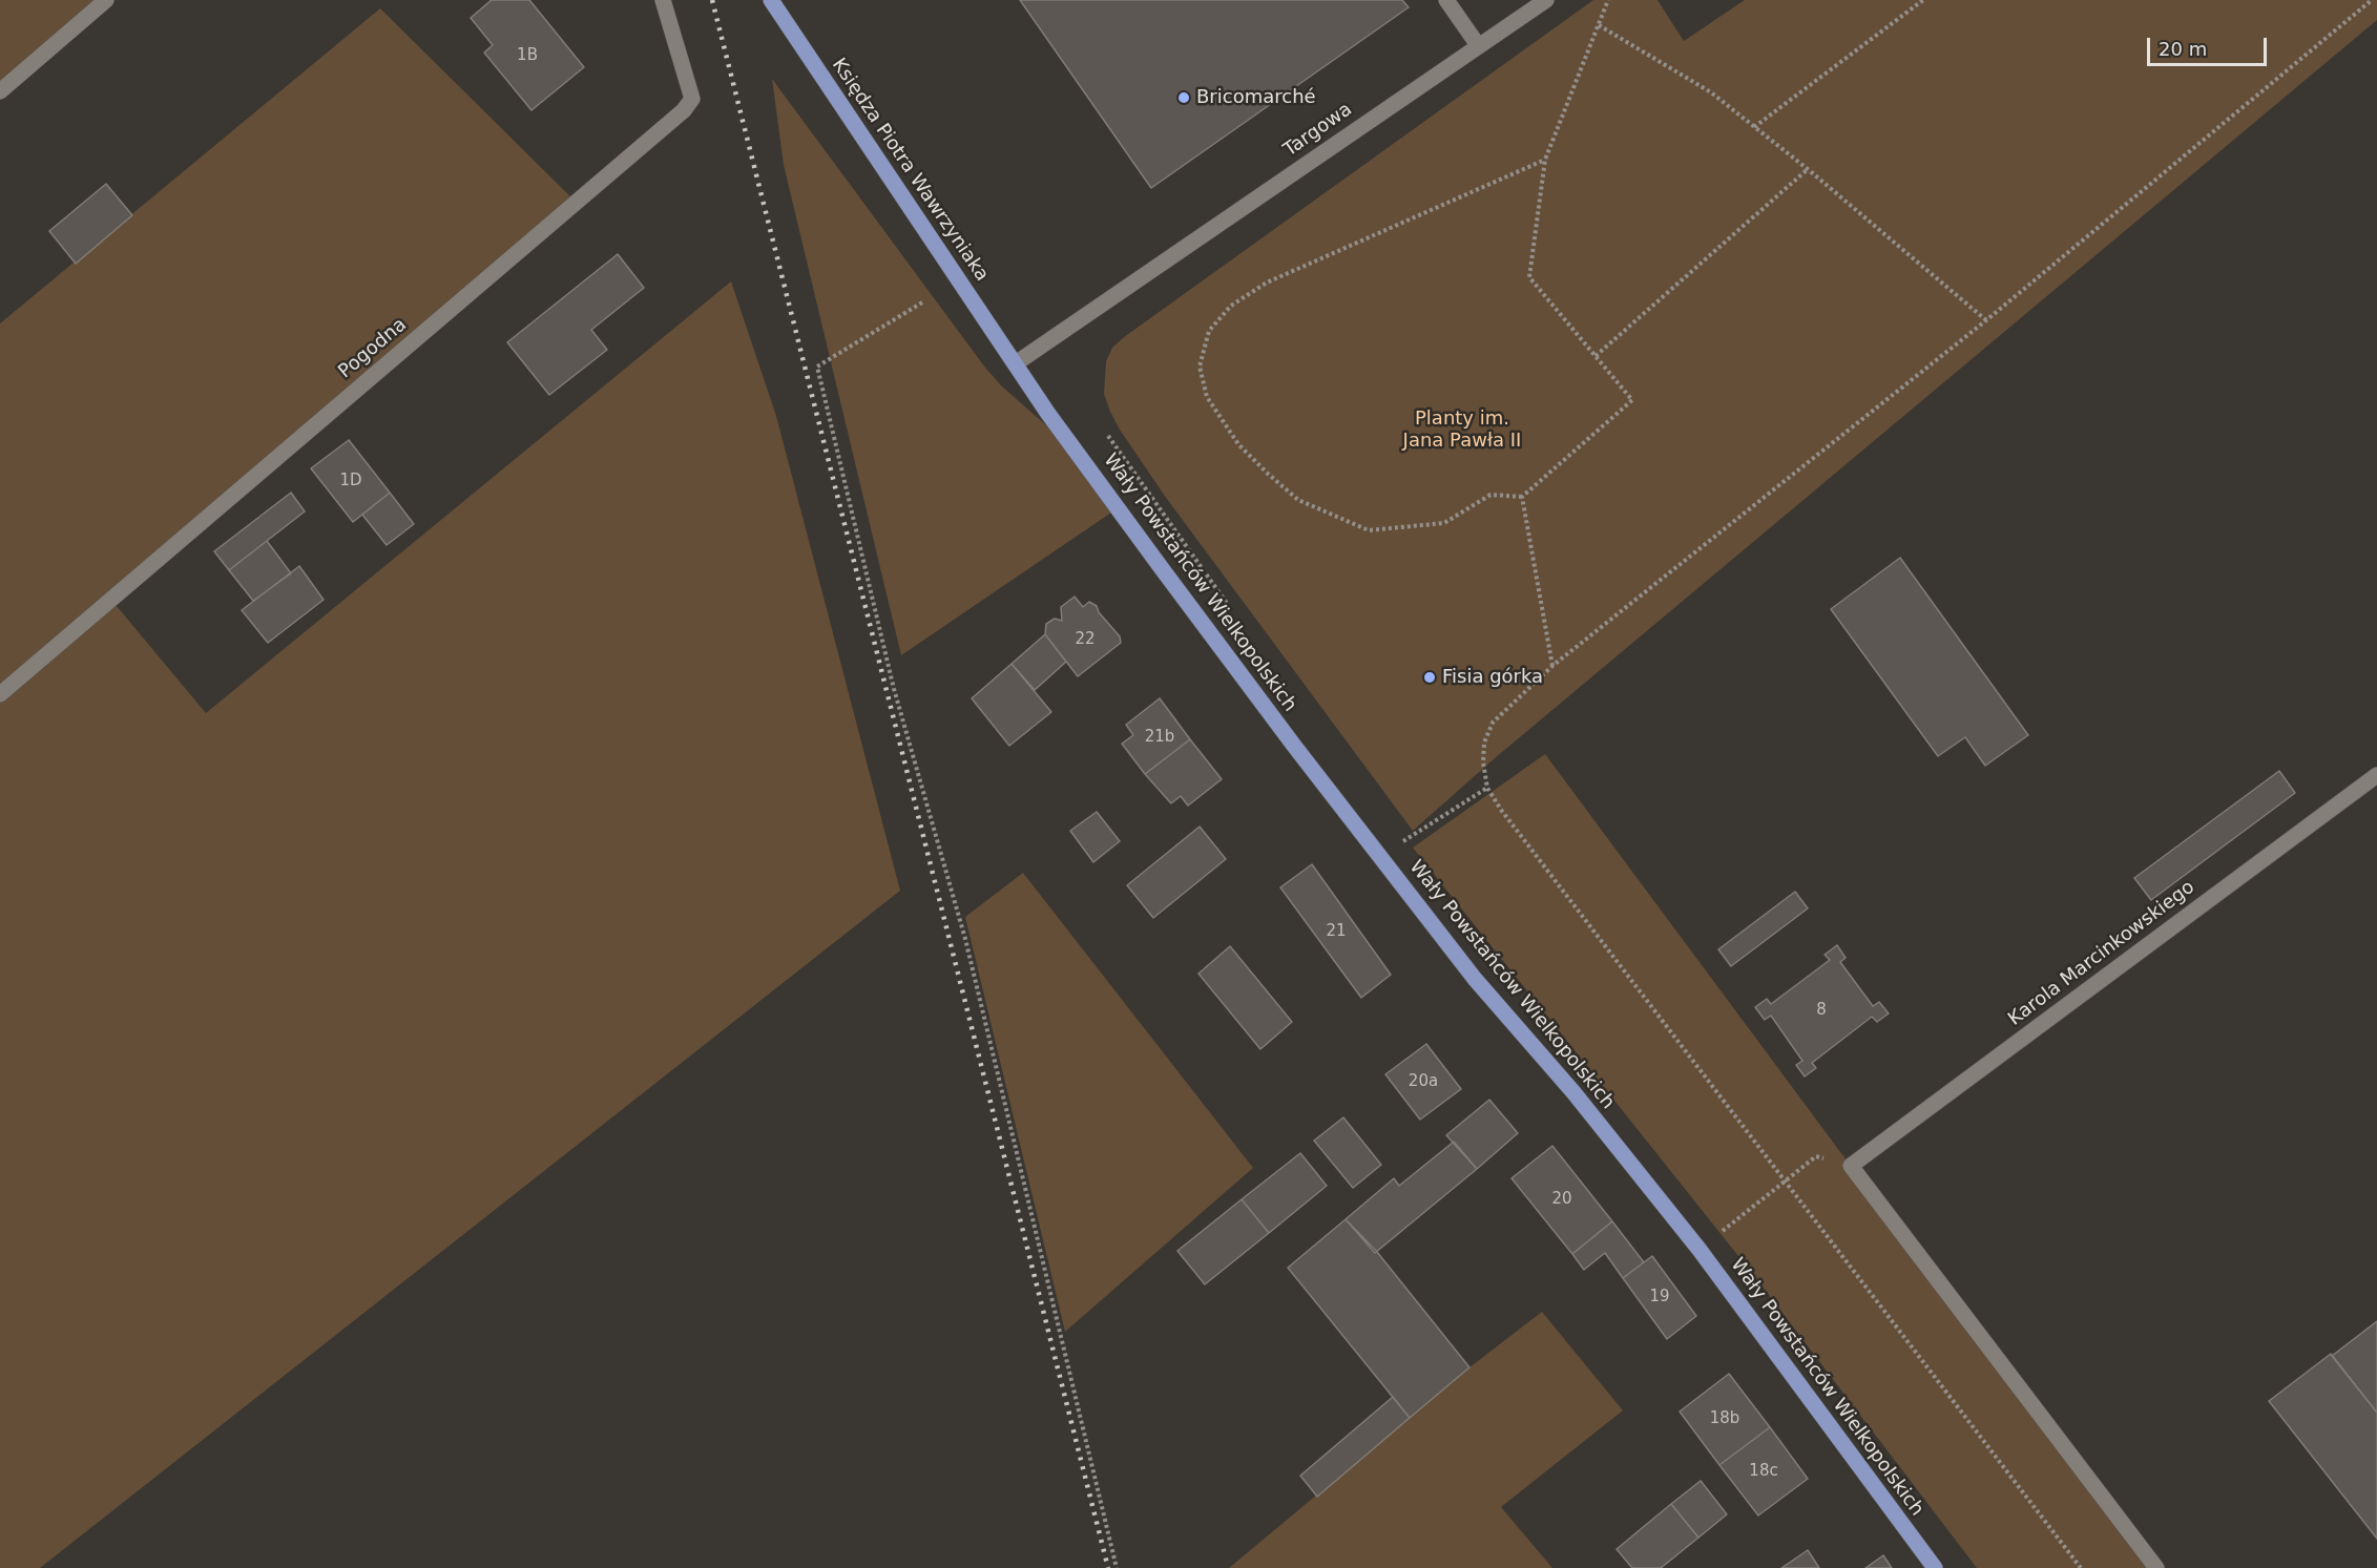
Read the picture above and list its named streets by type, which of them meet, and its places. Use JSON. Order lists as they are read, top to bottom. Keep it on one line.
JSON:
{"streets":{"main road":["Księdza Piotra Wawrzyniaka","Wały Powstańców Wielkopolskich"],"street":["Targowa","Pogodna","Karola Marcinkowskiego"]},"crossings":[["Targowa","Księdza Piotra Wawrzyniaka"],["Targowa","Wały Powstańców Wielkopolskich"],["Księdza Piotra Wawrzyniaka","Wały Powstańców Wielkopolskich"]],"parks":["Planty im. Jana Pawła II"],"places":["Bricomarché","Fisia górka"],"house_numbers":["1B","1D","22","21b","21","8","20a","20","19","18b","18c"],"scale_bar":"20 m"}
